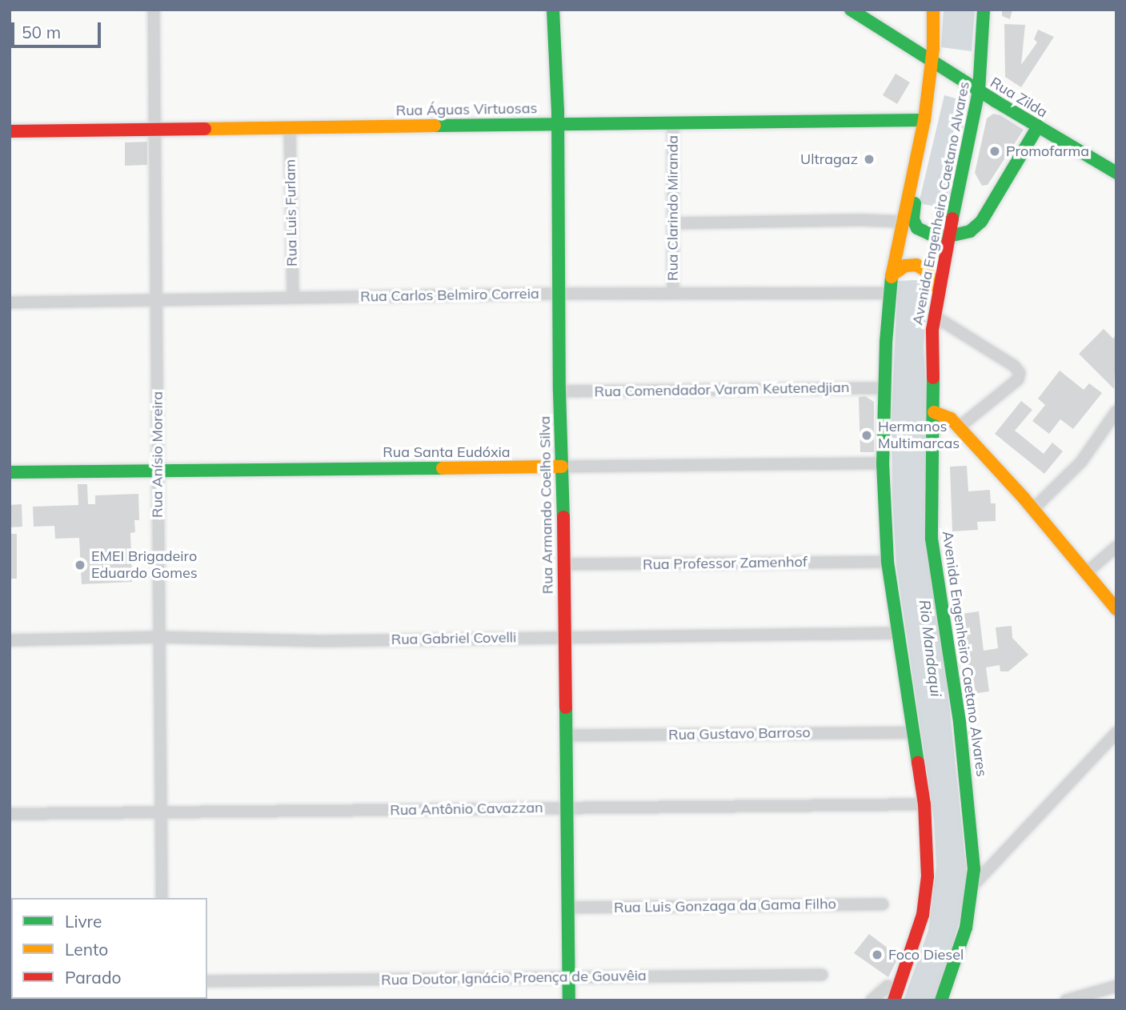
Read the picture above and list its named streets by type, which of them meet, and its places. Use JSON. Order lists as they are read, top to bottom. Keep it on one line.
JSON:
{"streets":{"street":["Rua Zilda","Rua Águas Virtuosas","Avenida Engenheiro Caetano Alvares","Rua Clarindo Miranda","Rua Luis Furlam","Rua Carlos Belmiro Correia","Rua Comendador Varam Keutenedjian","Rua Santa Eudóxia","Rua Anísio Moreira","Rua Armando Coelho Silva","Rua Professor Zamenhof","Rua Gabriel Covelli","Rua Gustavo Barroso","Rua Antônio Cavazzan","Rua Luis Gonzaga da Gama Filho","Rua Doutor Ignácio Proença de Gouvêia"]},"crossings":[["Rua Zilda","Avenida Engenheiro Caetano Alvares"],["Rua Águas Virtuosas","Rua Clarindo Miranda"],["Rua Águas Virtuosas","Rua Luis Furlam"],["Rua Águas Virtuosas","Rua Anísio Moreira"],["Rua Águas Virtuosas","Rua Armando Coelho Silva"],["Rua Clarindo Miranda","Rua Carlos Belmiro Correia"],["Rua Luis Furlam","Rua Carlos Belmiro Correia"],["Rua Carlos Belmiro Correia","Rua Anísio Moreira"],["Rua Carlos Belmiro Correia","Rua Armando Coelho Silva"],["Rua Comendador Varam Keutenedjian","Rua Armando Coelho Silva"],["Rua Santa Eudóxia","Rua Anísio Moreira"],["Rua Santa Eudóxia","Rua Armando Coelho Silva"],["Rua Anísio Moreira","Rua Gabriel Covelli"],["Rua Anísio Moreira","Rua Antônio Cavazzan"],["Rua Armando Coelho Silva","Rua Professor Zamenhof"],["Rua Armando Coelho Silva","Rua Gabriel Covelli"],["Rua Armando Coelho Silva","Rua Gustavo Barroso"],["Rua Armando Coelho Silva","Rua Antônio Cavazzan"],["Rua Armando Coelho Silva","Rua Luis Gonzaga da Gama Filho"],["Rua Armando Coelho Silva","Rua Doutor Ignácio Proença de Gouvêia"]],"water":["Rio Mandaqui"],"places":["Promofarma","Ultragaz","Hermanos Multimarcas","EMEI Brigadeiro Eduardo Gomes","Foco Diesel"],"legend":["Livre","Lento","Parado"],"scale_bar":"50 m"}
